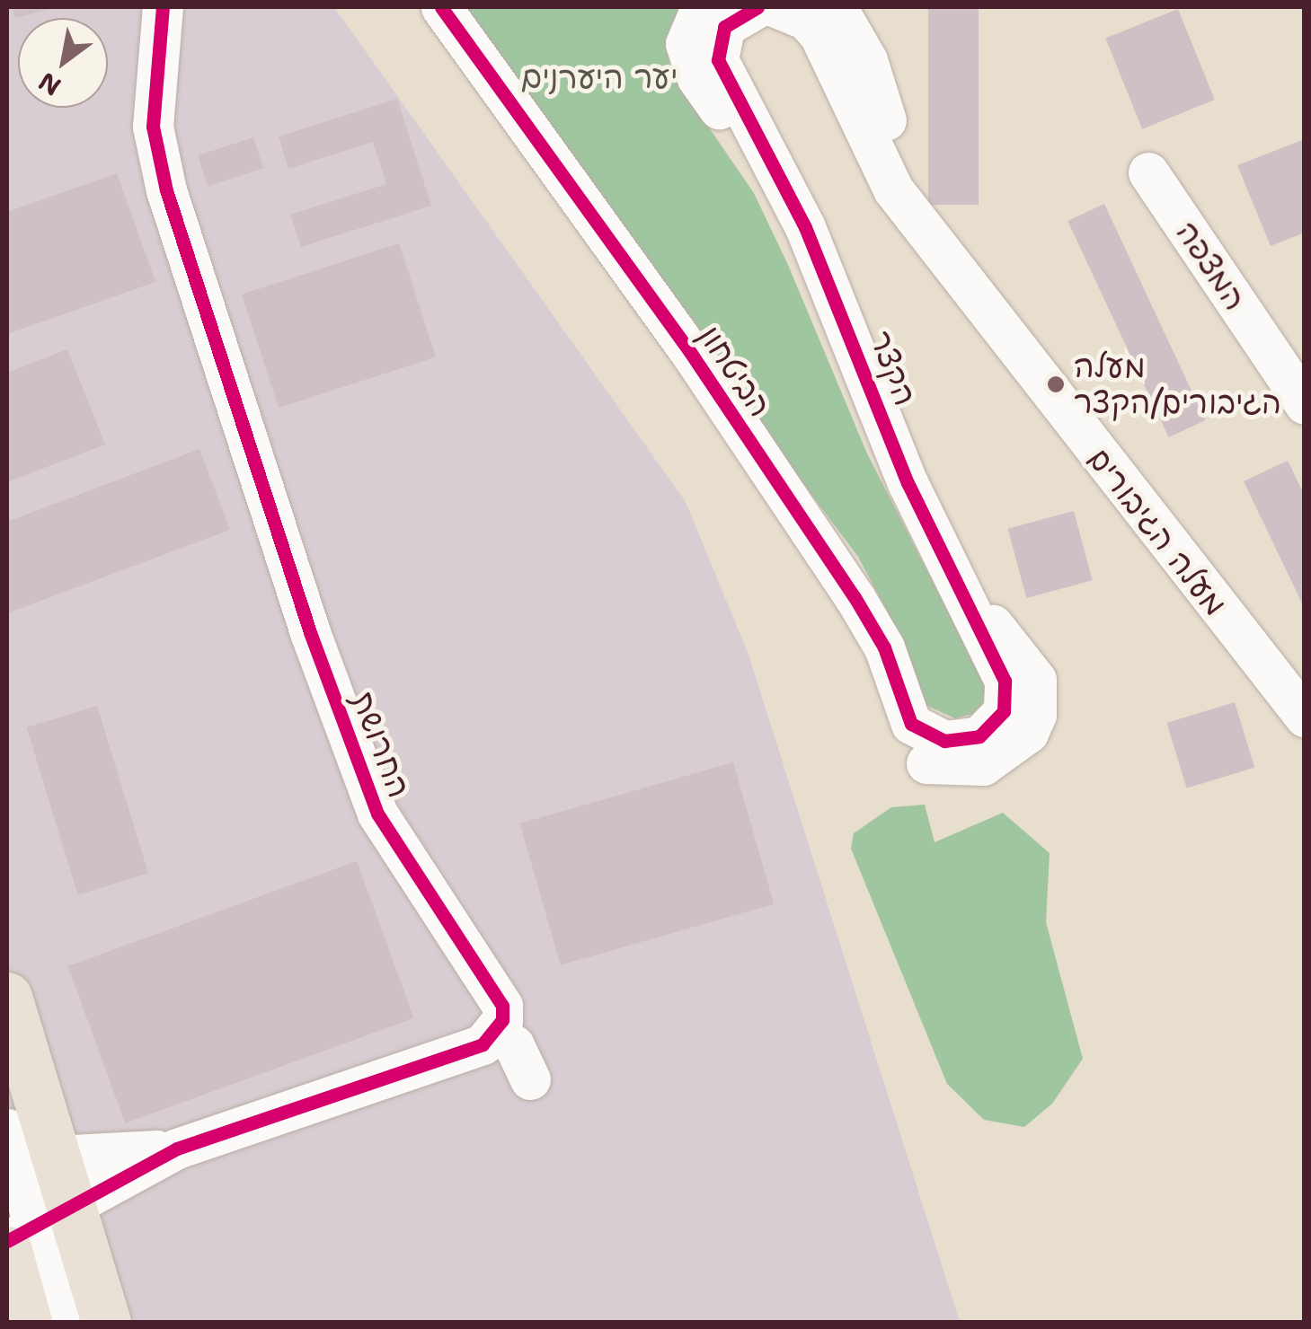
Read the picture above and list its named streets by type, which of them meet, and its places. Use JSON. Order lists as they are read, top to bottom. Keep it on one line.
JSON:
{"streets":{"street":["המצפה","הקצר","הביטחון","מעלה הגיבורים","החרושת"]},"crossings":[["הקצר","הביטחון"]],"parks":["יער היערנים"],"places":["מעלה הגיבורים/הקצר"],"north":"bottom left"}
